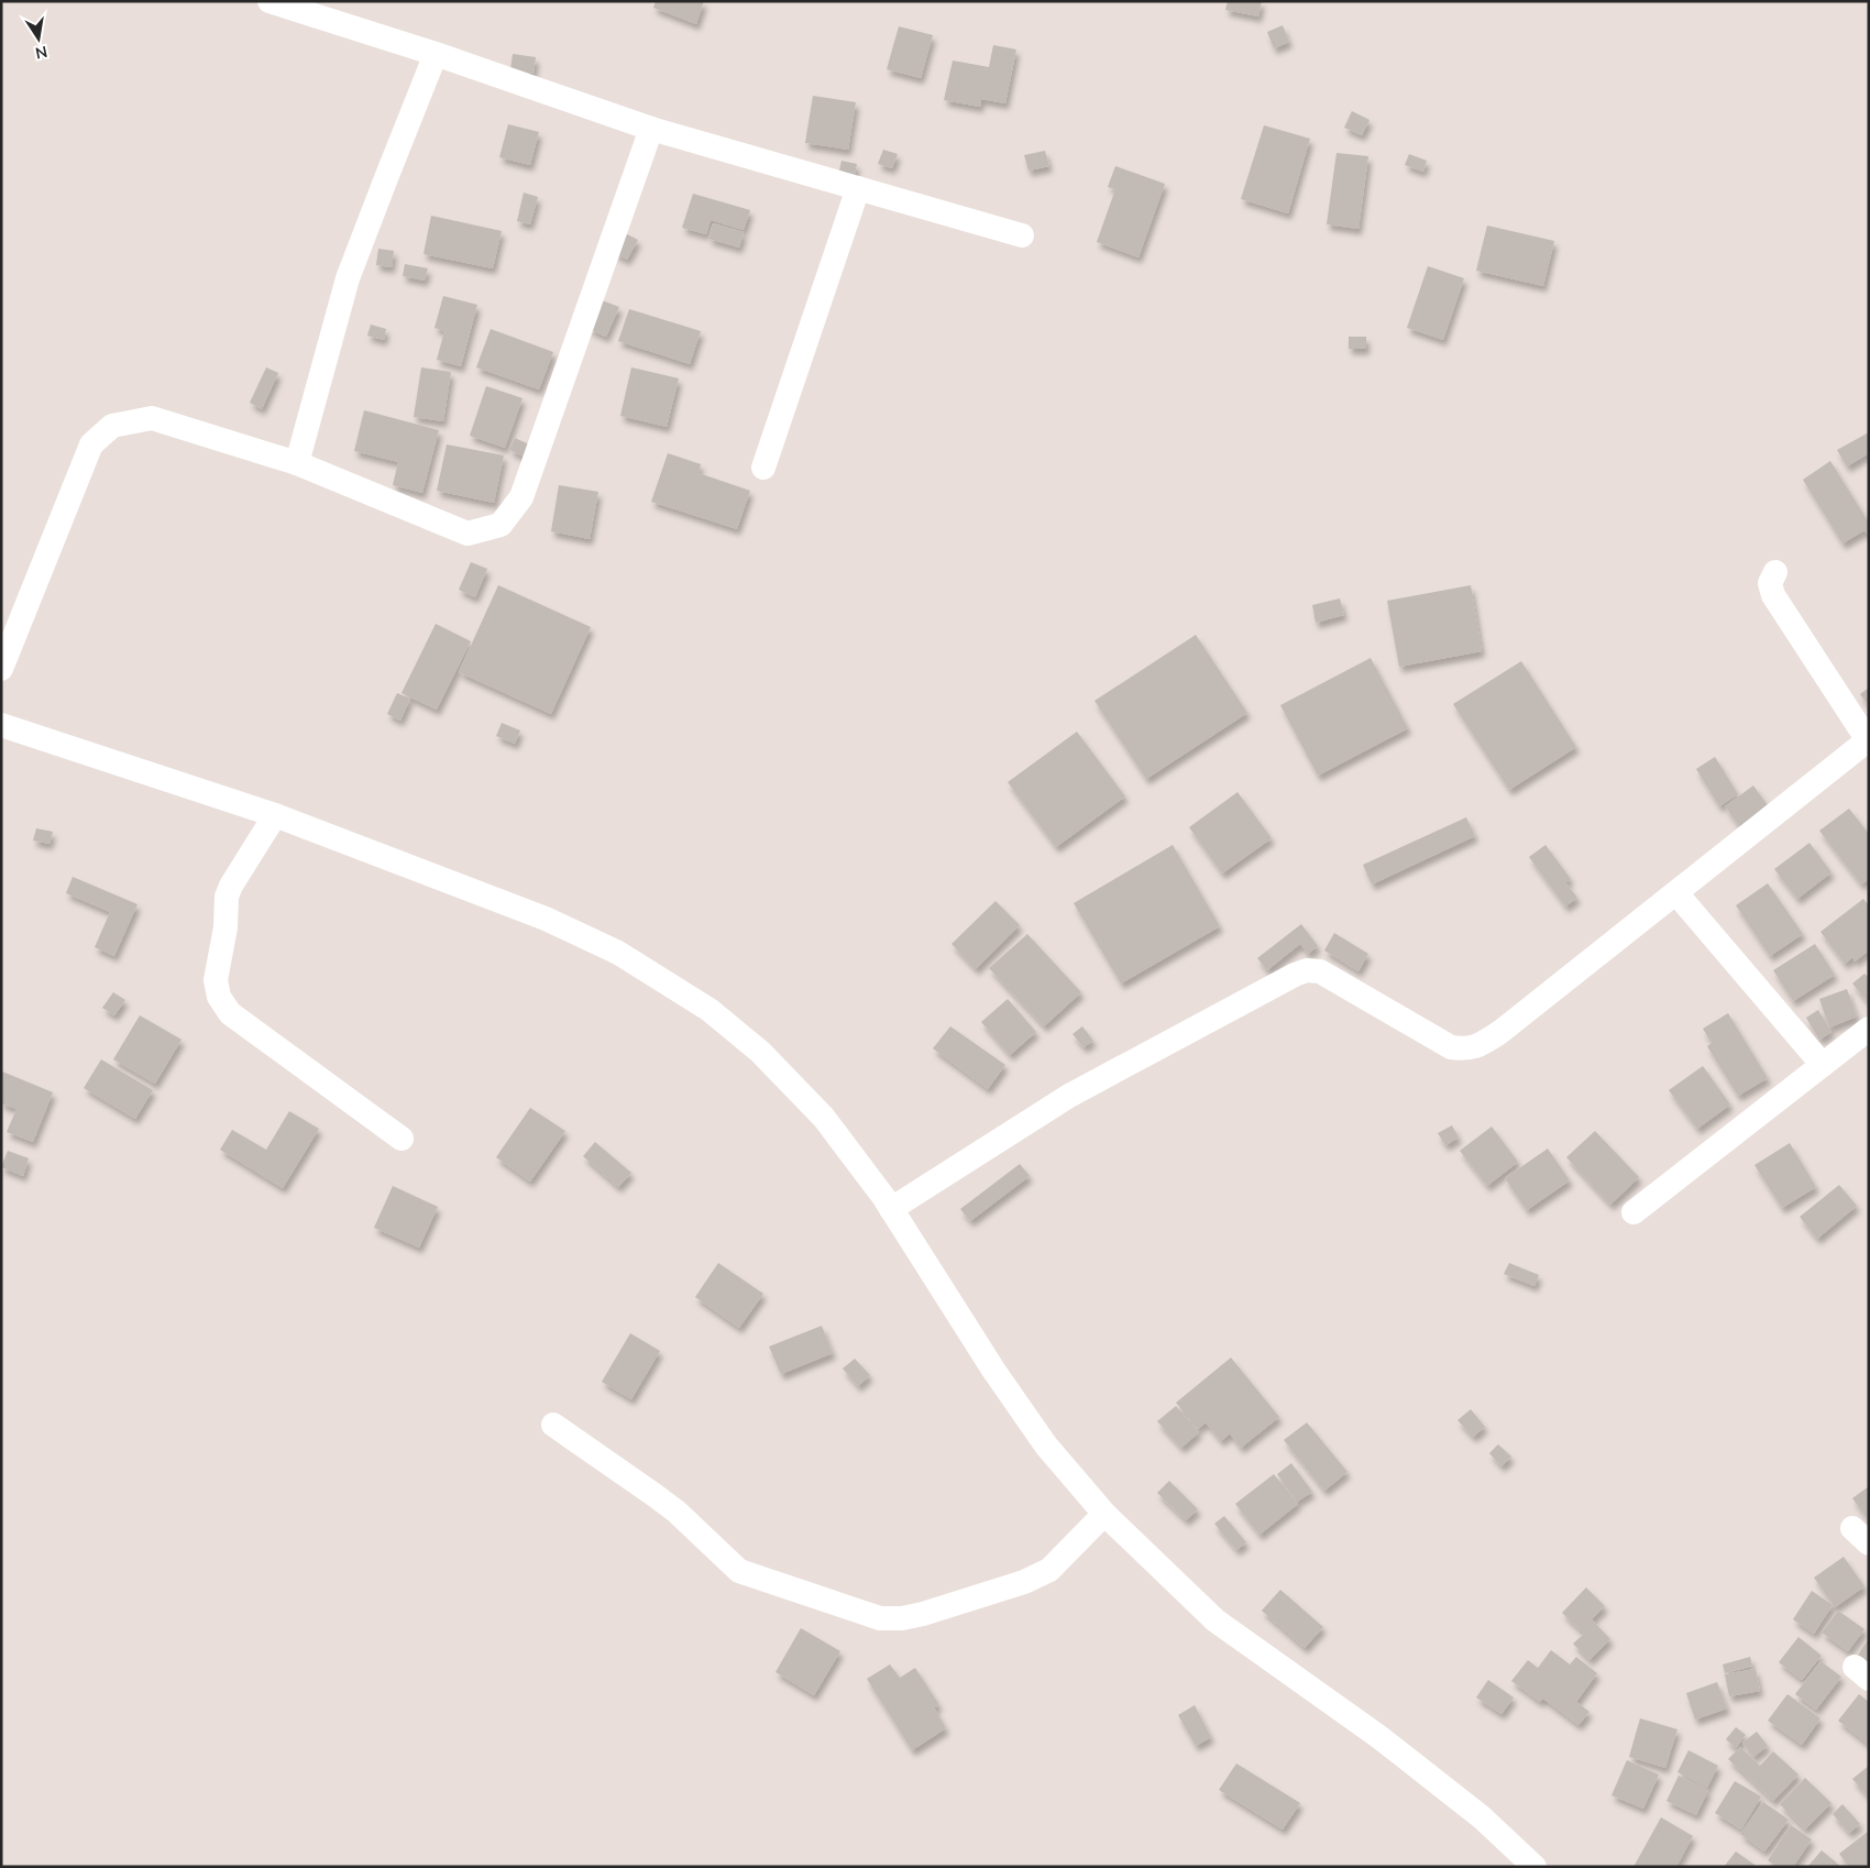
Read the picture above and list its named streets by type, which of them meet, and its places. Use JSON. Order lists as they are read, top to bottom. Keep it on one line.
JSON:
{"north":"bottom"}
